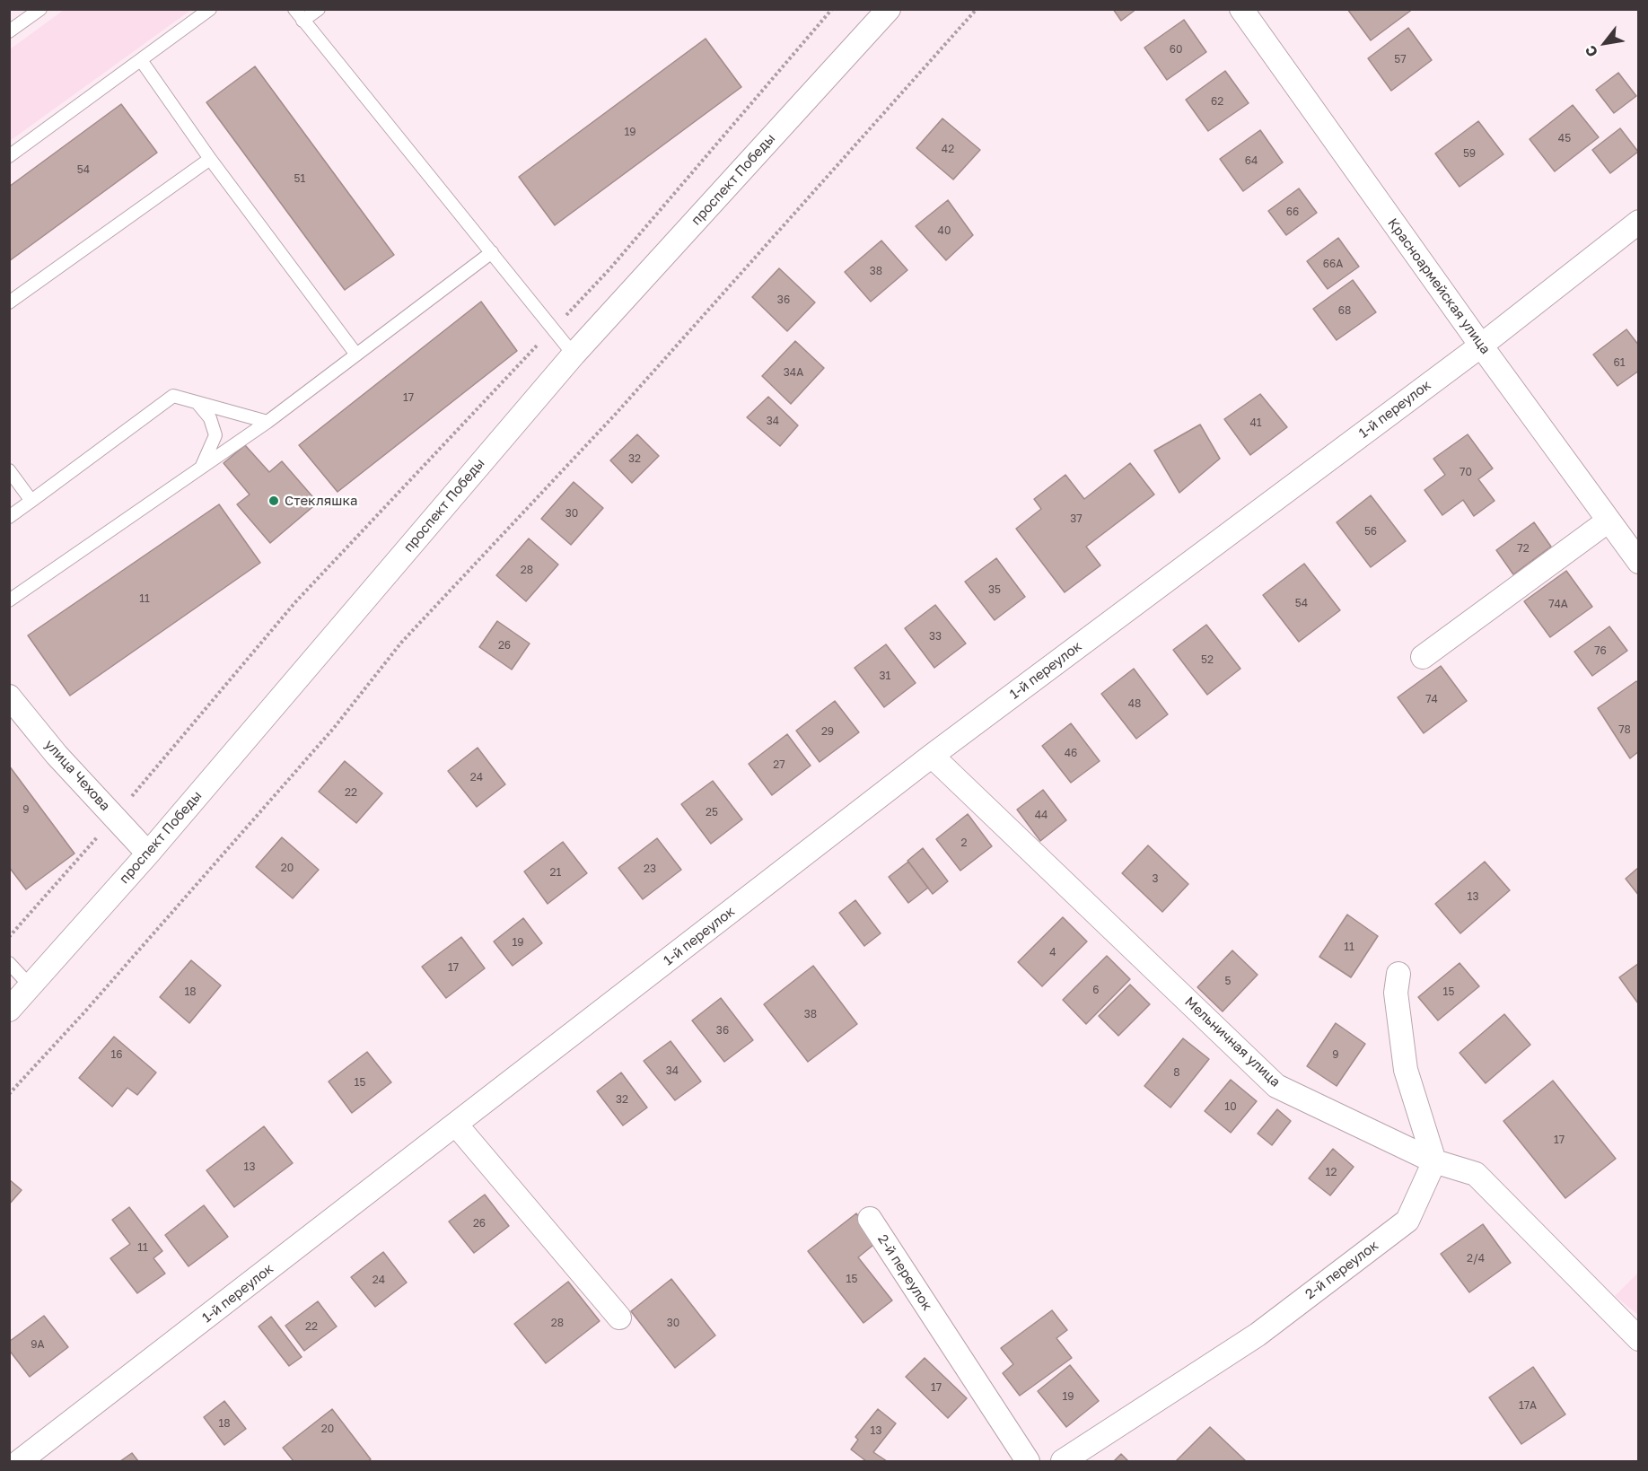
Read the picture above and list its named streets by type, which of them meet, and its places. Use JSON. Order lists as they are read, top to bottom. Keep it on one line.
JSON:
{"streets":{"street":["проспект Победы","Красноармейская улица","1-й переулок","улица Чехова","Мельничная улица","2-й переулок"]},"crossings":[["проспект Победы","улица Чехова"],["Красноармейская улица","1-й переулок"],["1-й переулок","Мельничная улица"],["Мельничная улица","2-й переулок"]],"places":["Стекляшка"],"house_numbers":["60","57","62","19","45","42","59","64","54","51","66","40","66А","38","36","68","61","34А","17","34","41","32","70","30","37","56","72","28","35","11","54","74А","33","26","76","52","31","74","48","78","29","46","27","24","22","9","25","44","2","20","23","21","3","13","19","11","4","17","5","6","18","15","38","36","16","9","34","8","15","32","10","17","13","12","26","11","2/4","15","24","28","30","22","9А","17","19","17А","18","20","13"],"north":"bottom left"}
